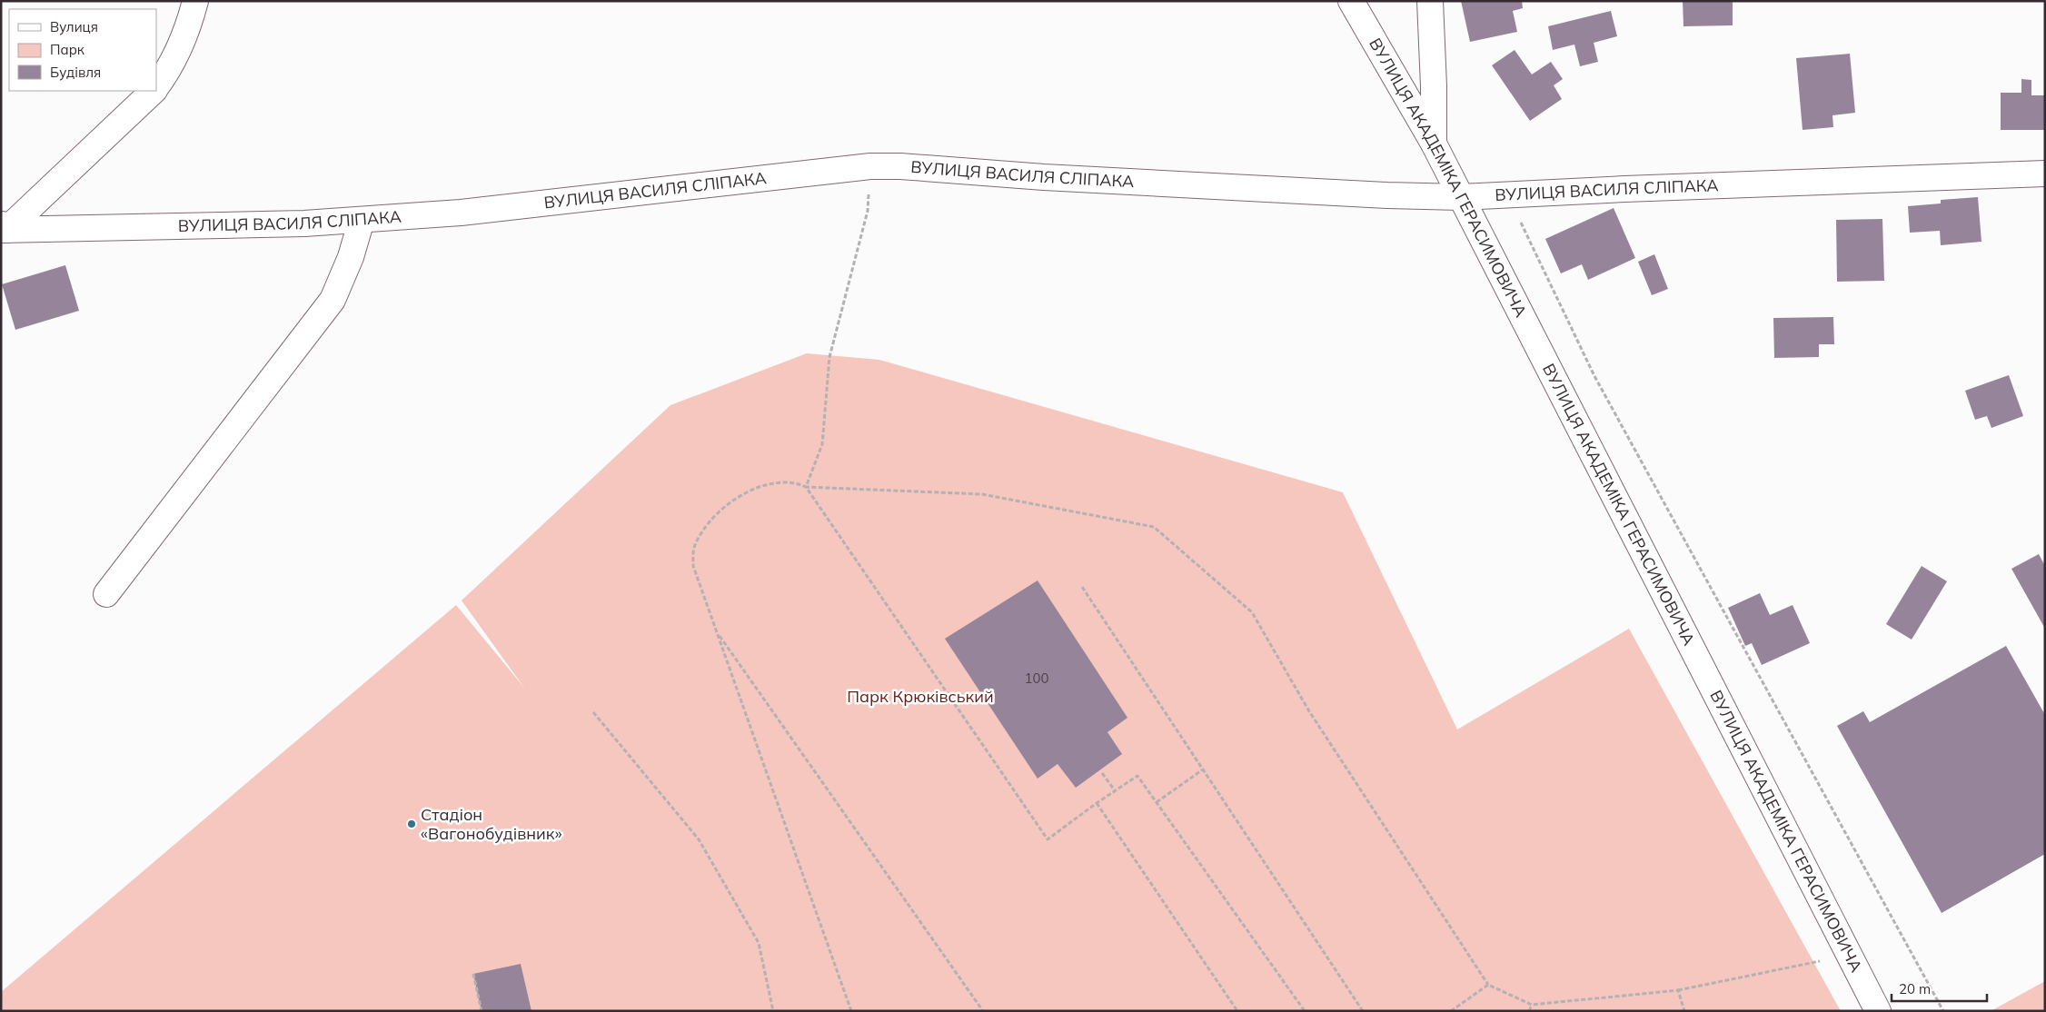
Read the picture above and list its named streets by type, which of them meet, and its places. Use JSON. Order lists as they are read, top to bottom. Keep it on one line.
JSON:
{"streets":{"street":["ВУЛИЦЯ ВАСИЛЯ СЛІПАКА","ВУЛИЦЯ АКАДЕМІКА ГЕРАСИМОВИЧА"]},"crossings":[["ВУЛИЦЯ ВАСИЛЯ СЛІПАКА","ВУЛИЦЯ АКАДЕМІКА ГЕРАСИМОВИЧА"]],"parks":["Парк Крюківський"],"places":["Стадіон «Вагонобудівник»"],"house_numbers":["100"],"legend":["Вулиця","Парк","Будівля"],"scale_bar":"20 m"}
